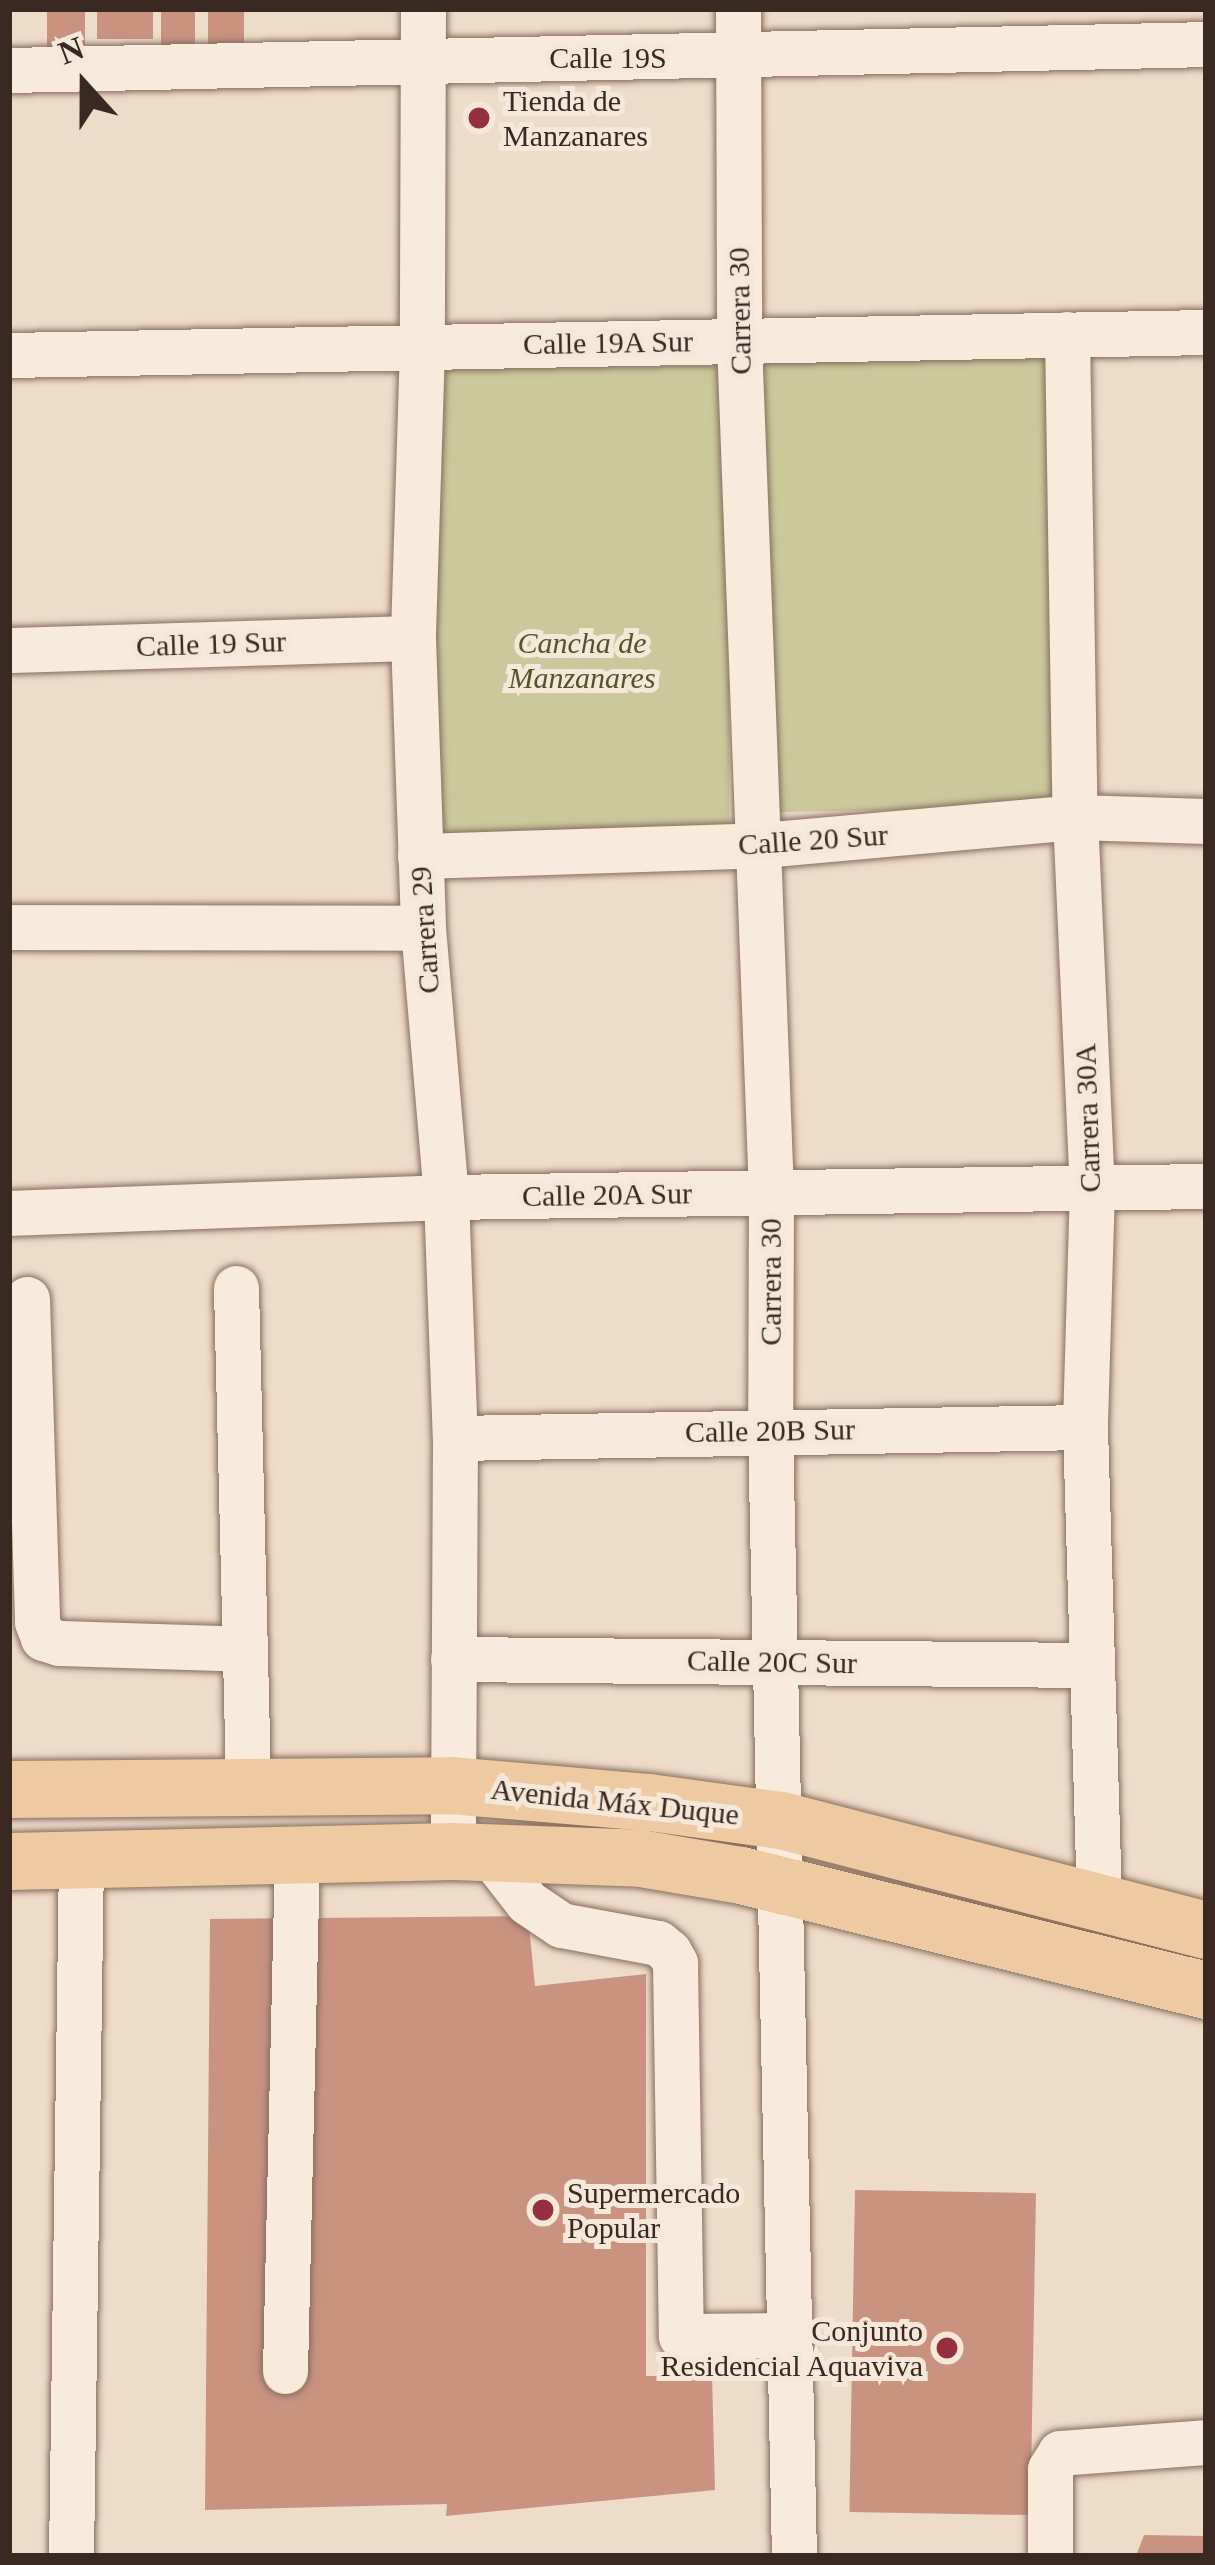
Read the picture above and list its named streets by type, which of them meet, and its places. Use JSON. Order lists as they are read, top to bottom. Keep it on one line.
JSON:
{"streets":{"main road":["Avenida Máx Duque"],"street":["Calle 19S","Carrera 30","Calle 19A Sur","Calle 19 Sur","Calle 20 Sur","Carrera 29","Carrera 30A","Calle 20A Sur","Calle 20B Sur","Calle 20C Sur"]},"crossings":[["Calle 19S","Carrera 30"],["Calle 19S","Carrera 29"],["Carrera 30","Calle 19A Sur"],["Carrera 30","Calle 20 Sur"],["Carrera 30","Calle 20A Sur"],["Carrera 30","Calle 20B Sur"],["Carrera 30","Calle 20C Sur"],["Carrera 30","Avenida Máx Duque"],["Calle 19A Sur","Carrera 29"],["Calle 19A Sur","Carrera 30A"],["Calle 19 Sur","Carrera 29"],["Calle 20 Sur","Carrera 29"],["Calle 20 Sur","Carrera 30A"],["Carrera 29","Calle 20A Sur"],["Carrera 29","Calle 20B Sur"],["Carrera 29","Calle 20C Sur"],["Carrera 29","Avenida Máx Duque"],["Carrera 30A","Calle 20A Sur"],["Carrera 30A","Calle 20B Sur"],["Carrera 30A","Calle 20C Sur"],["Carrera 30A","Avenida Máx Duque"]],"parks":["Cancha de Manzanares"],"places":["Tienda de Manzanares","Supermercado Popular","Conjunto Residencial Aquaviva"],"north":"top"}
